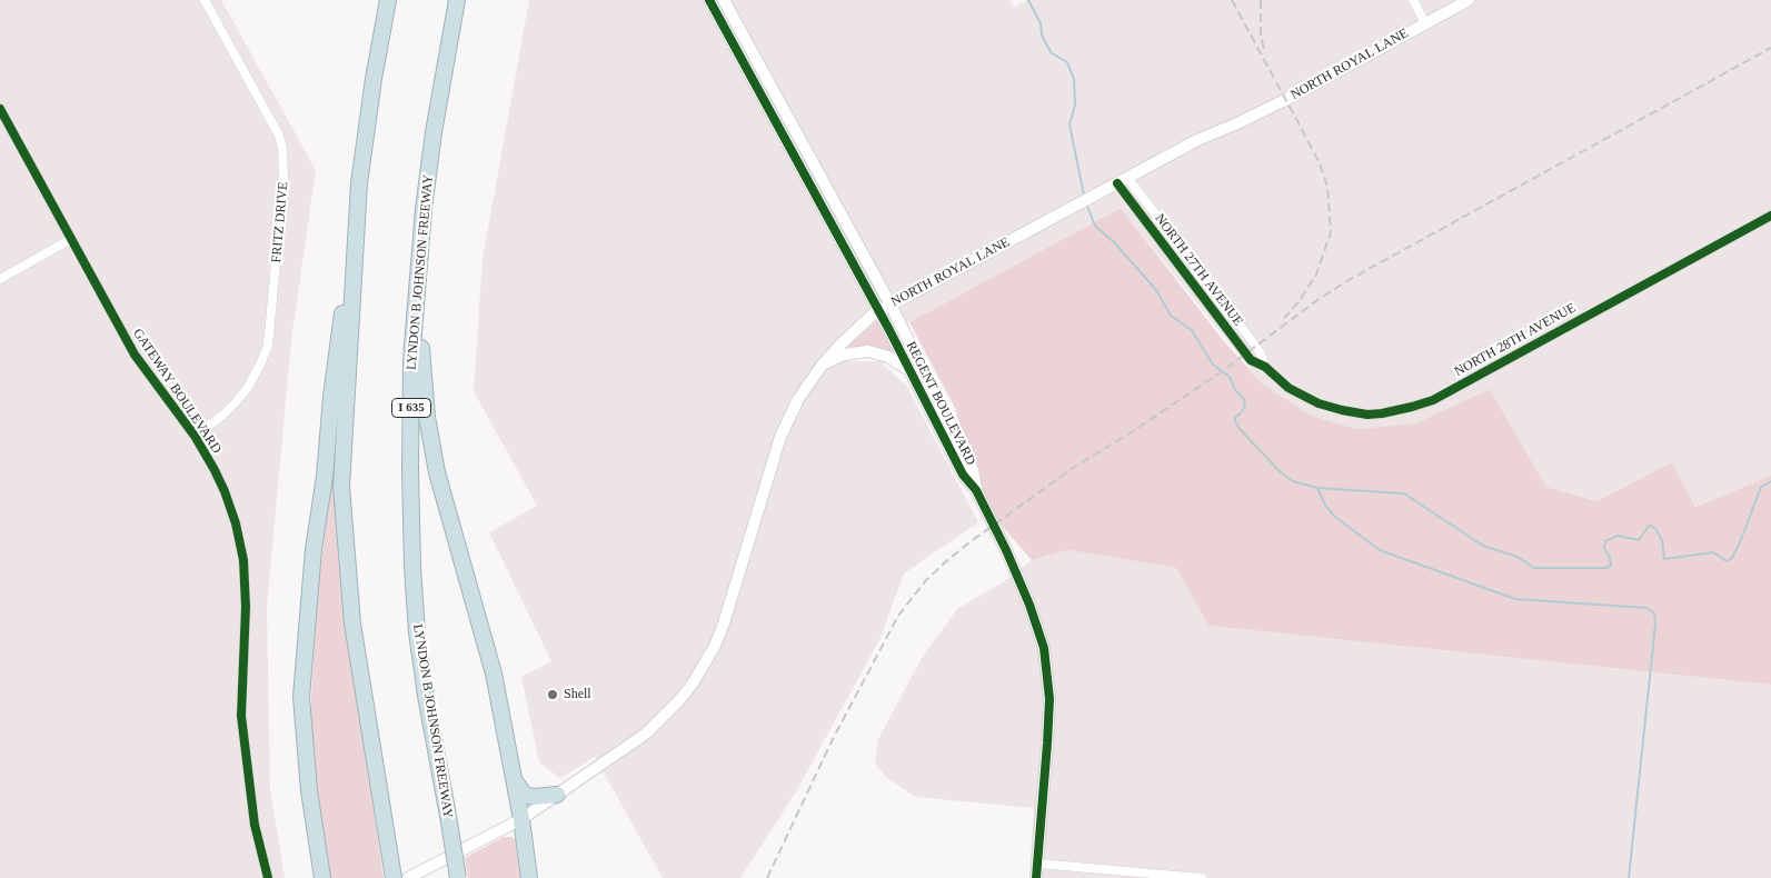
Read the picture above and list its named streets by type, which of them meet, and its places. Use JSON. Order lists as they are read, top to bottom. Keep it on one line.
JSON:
{"streets":{"highway":["LYNDON B JOHNSON FREEWAY","I 635"],"main road":["NORTH ROYAL LANE","REGENT BOULEVARD"],"street":["FRITZ DRIVE","NORTH 27TH AVENUE","NORTH 28TH AVENUE","GATEWAY BOULEVARD"]},"crossings":[["NORTH ROYAL LANE","NORTH 27TH AVENUE"],["NORTH ROYAL LANE","REGENT BOULEVARD"],["FRITZ DRIVE","GATEWAY BOULEVARD"],["NORTH 27TH AVENUE","NORTH 28TH AVENUE"]],"places":["Shell"]}
